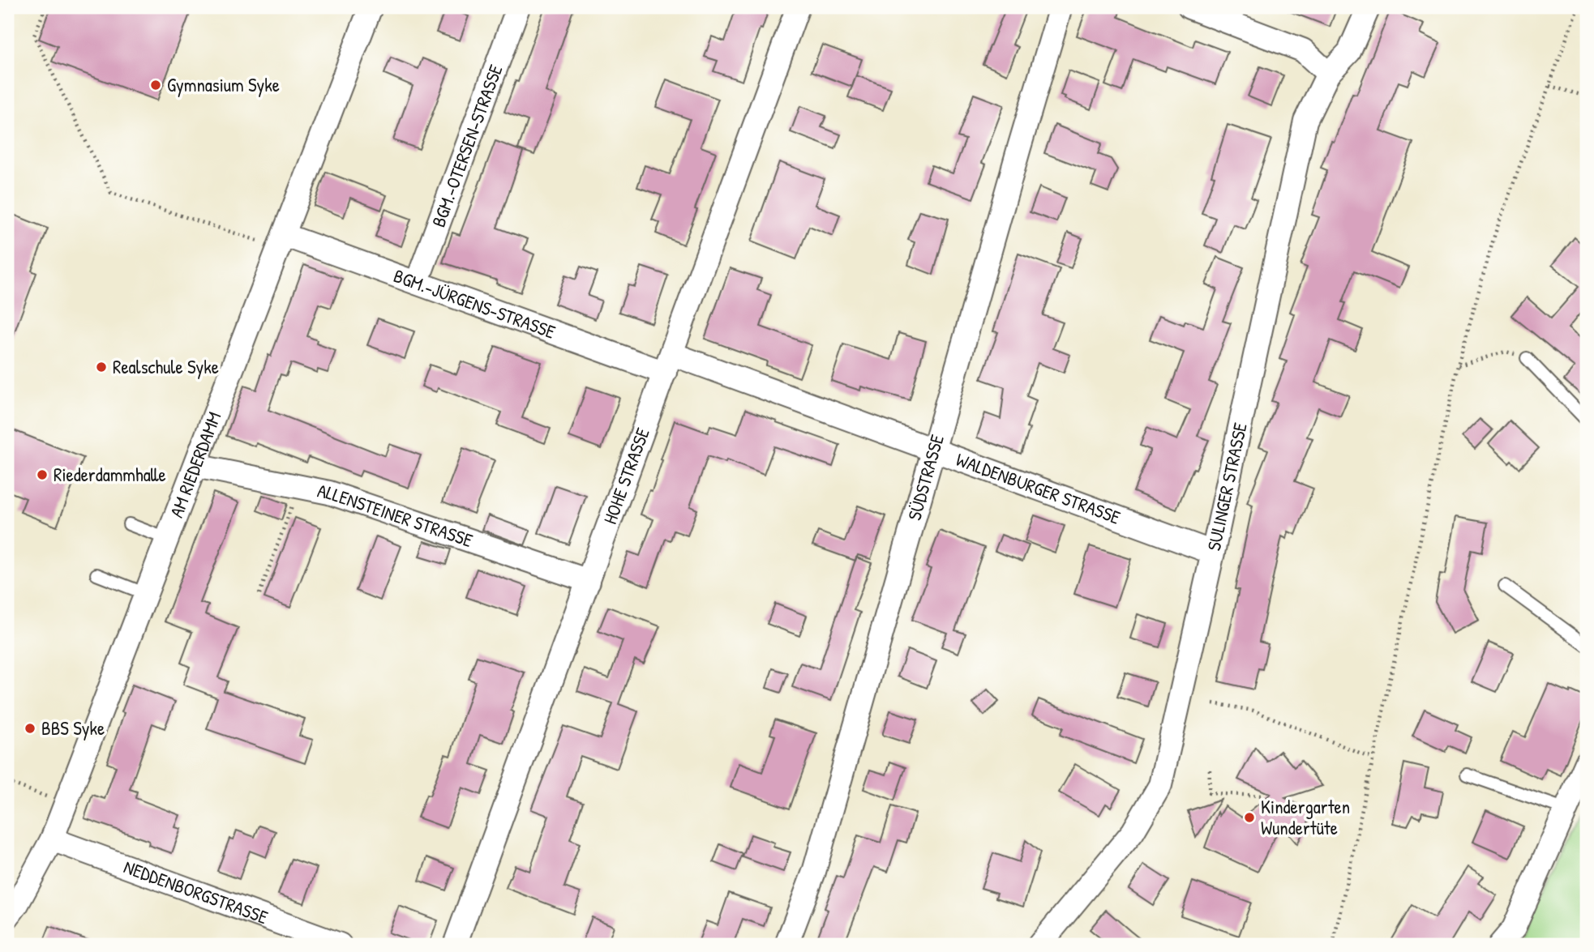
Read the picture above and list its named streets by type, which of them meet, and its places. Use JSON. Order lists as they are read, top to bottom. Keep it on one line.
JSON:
{"streets":{"street":["BGM.-OTERSEN-STRASSE","BGM.-JÜRGENS-STRASSE","AM RIEDERDAMM","HOHE STRASSE","SÜDSTRASSE","SULINGER STRASSE","WALDENBURGER STRASSE","ALLENSTEINER STRASSE","NEDDENBORGSTRASSE"]},"crossings":[["BGM.-OTERSEN-STRASSE","BGM.-JÜRGENS-STRASSE"],["BGM.-JÜRGENS-STRASSE","AM RIEDERDAMM"],["BGM.-JÜRGENS-STRASSE","HOHE STRASSE"],["BGM.-JÜRGENS-STRASSE","WALDENBURGER STRASSE"],["AM RIEDERDAMM","ALLENSTEINER STRASSE"],["AM RIEDERDAMM","NEDDENBORGSTRASSE"],["HOHE STRASSE","WALDENBURGER STRASSE"],["HOHE STRASSE","ALLENSTEINER STRASSE"],["SÜDSTRASSE","WALDENBURGER STRASSE"],["SULINGER STRASSE","WALDENBURGER STRASSE"]],"places":["Gymnasium Syke","Realschule Syke","Riederdammhalle","BBS Syke","Kindergarten Wundertüte"]}
